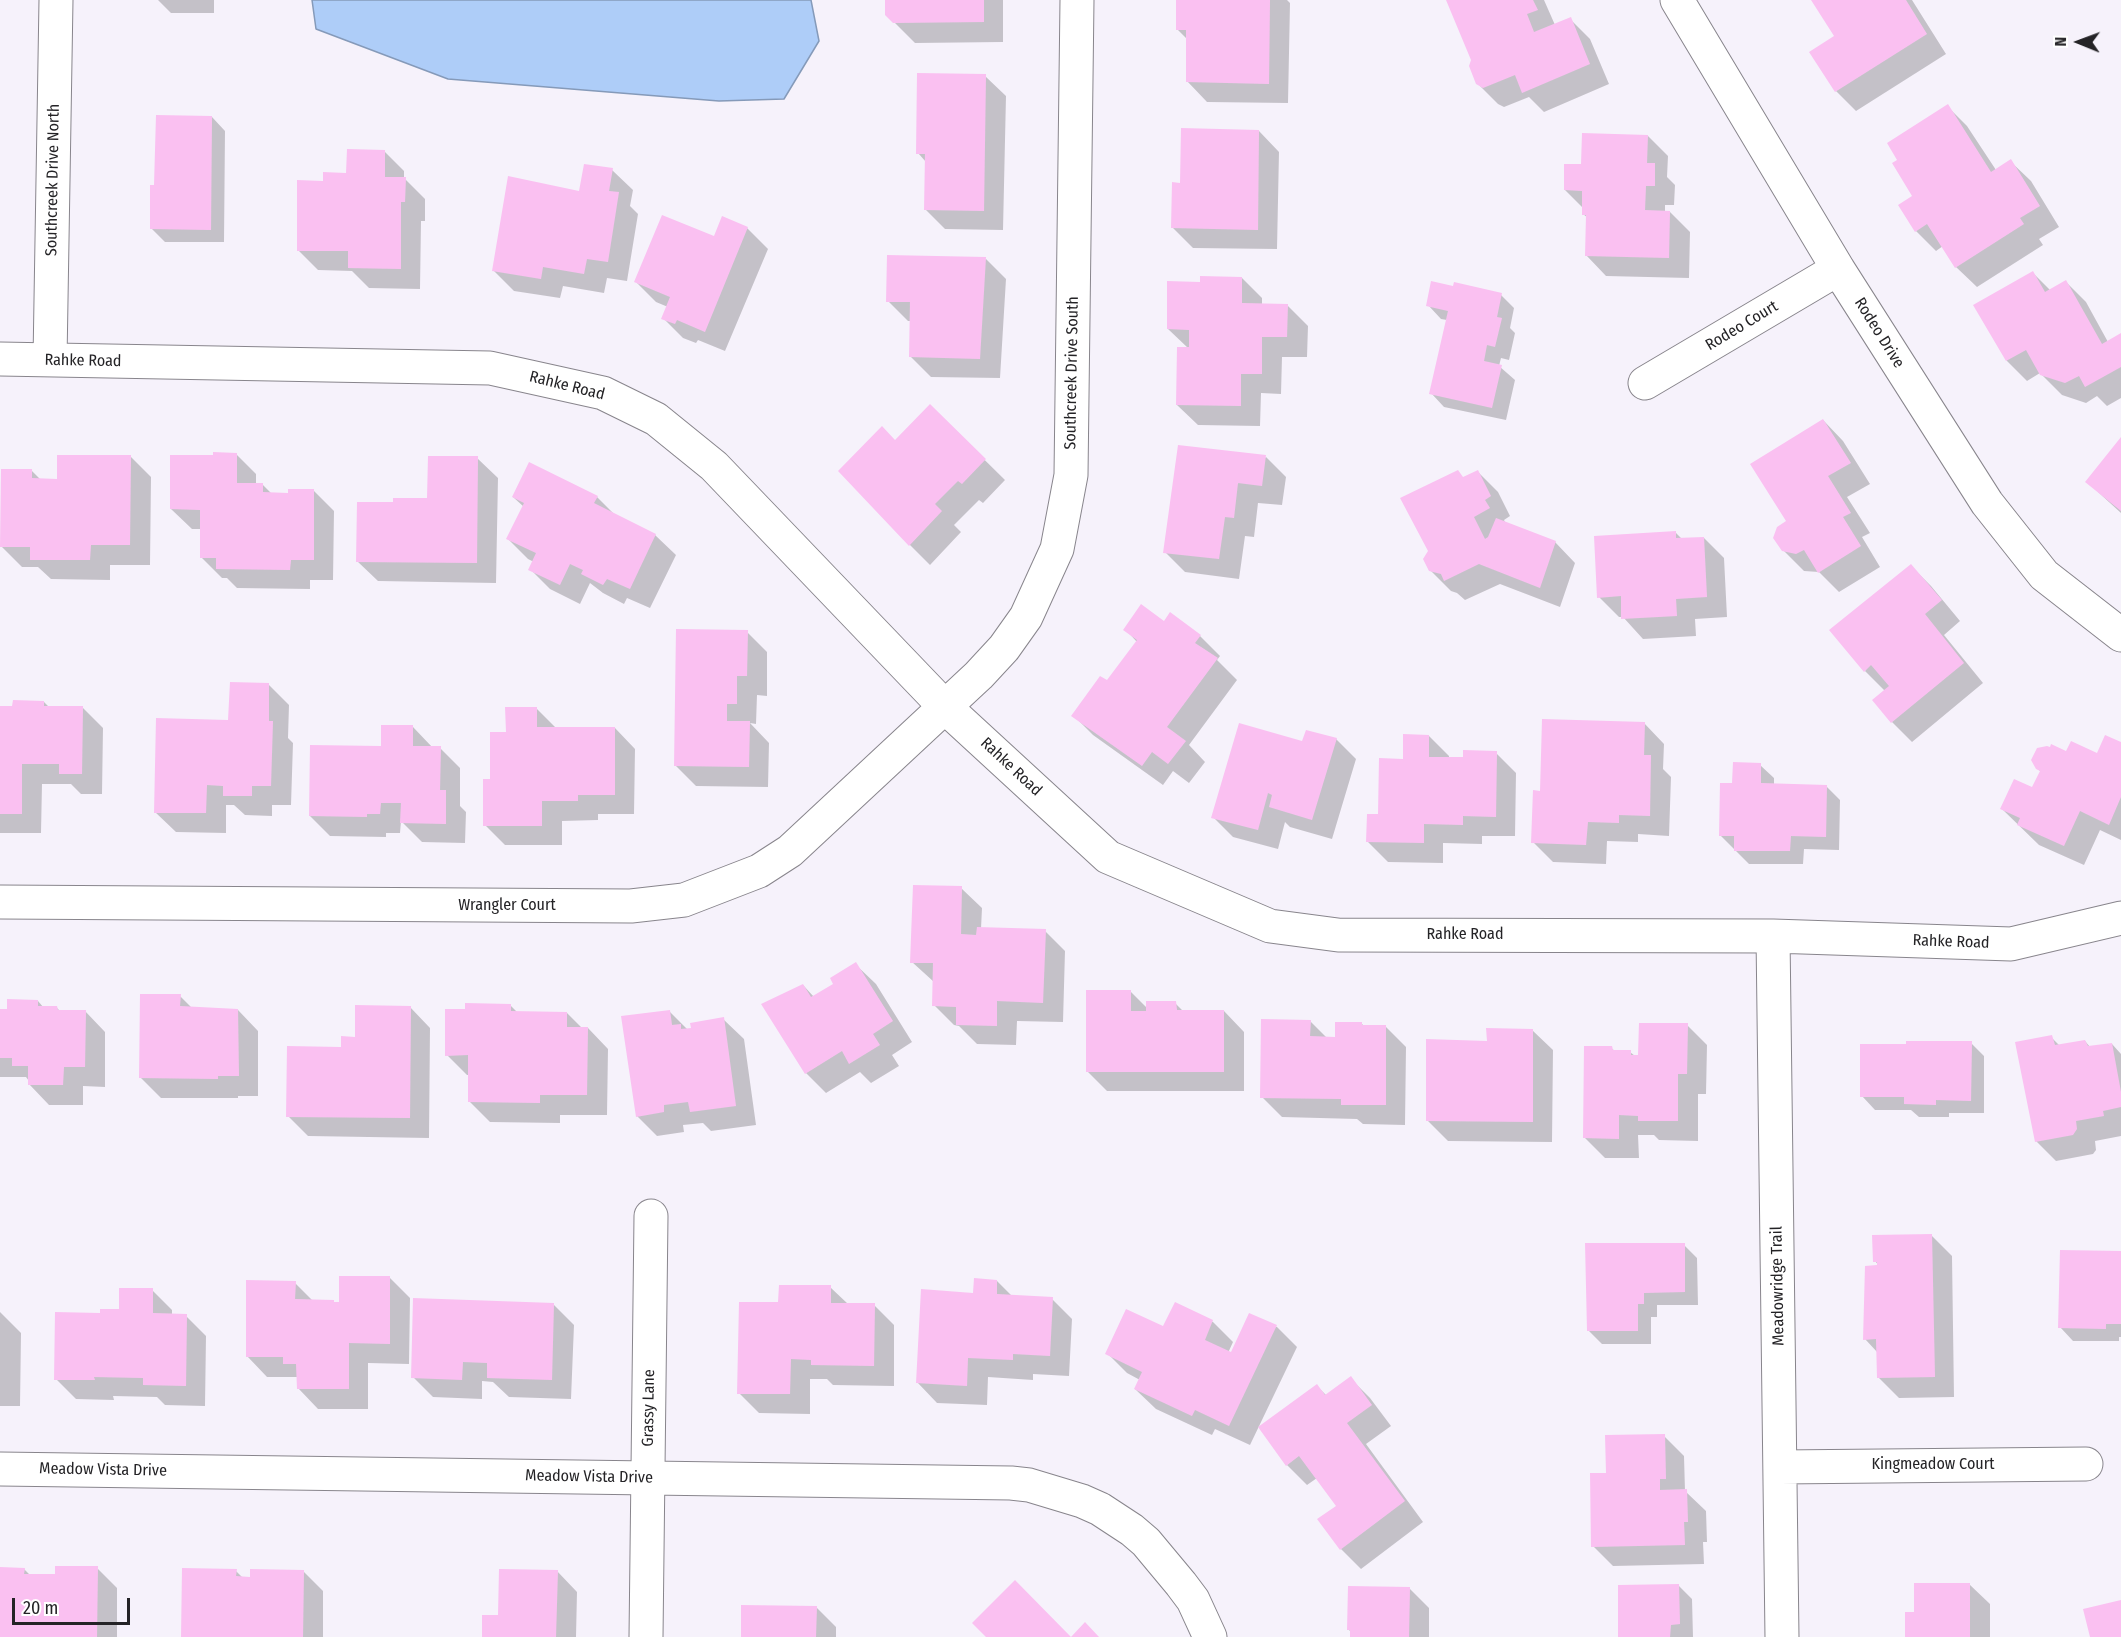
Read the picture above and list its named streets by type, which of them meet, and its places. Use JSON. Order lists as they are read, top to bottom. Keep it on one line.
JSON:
{"streets":{"street":["Southcreek Drive North","Rodeo Court","Rodeo Drive","Rahke Road","Southcreek Drive South","Wrangler Court","Meadowridge Trail","Grassy Lane","Kingmeadow Court","Meadow Vista Drive"]},"crossings":[["Southcreek Drive North","Rahke Road"],["Rodeo Court","Rodeo Drive"],["Rahke Road","Southcreek Drive South"],["Rahke Road","Wrangler Court"],["Rahke Road","Meadowridge Trail"],["Southcreek Drive South","Wrangler Court"],["Meadowridge Trail","Kingmeadow Court"],["Grassy Lane","Meadow Vista Drive"]],"scale_bar":"20 m","north":"left"}
